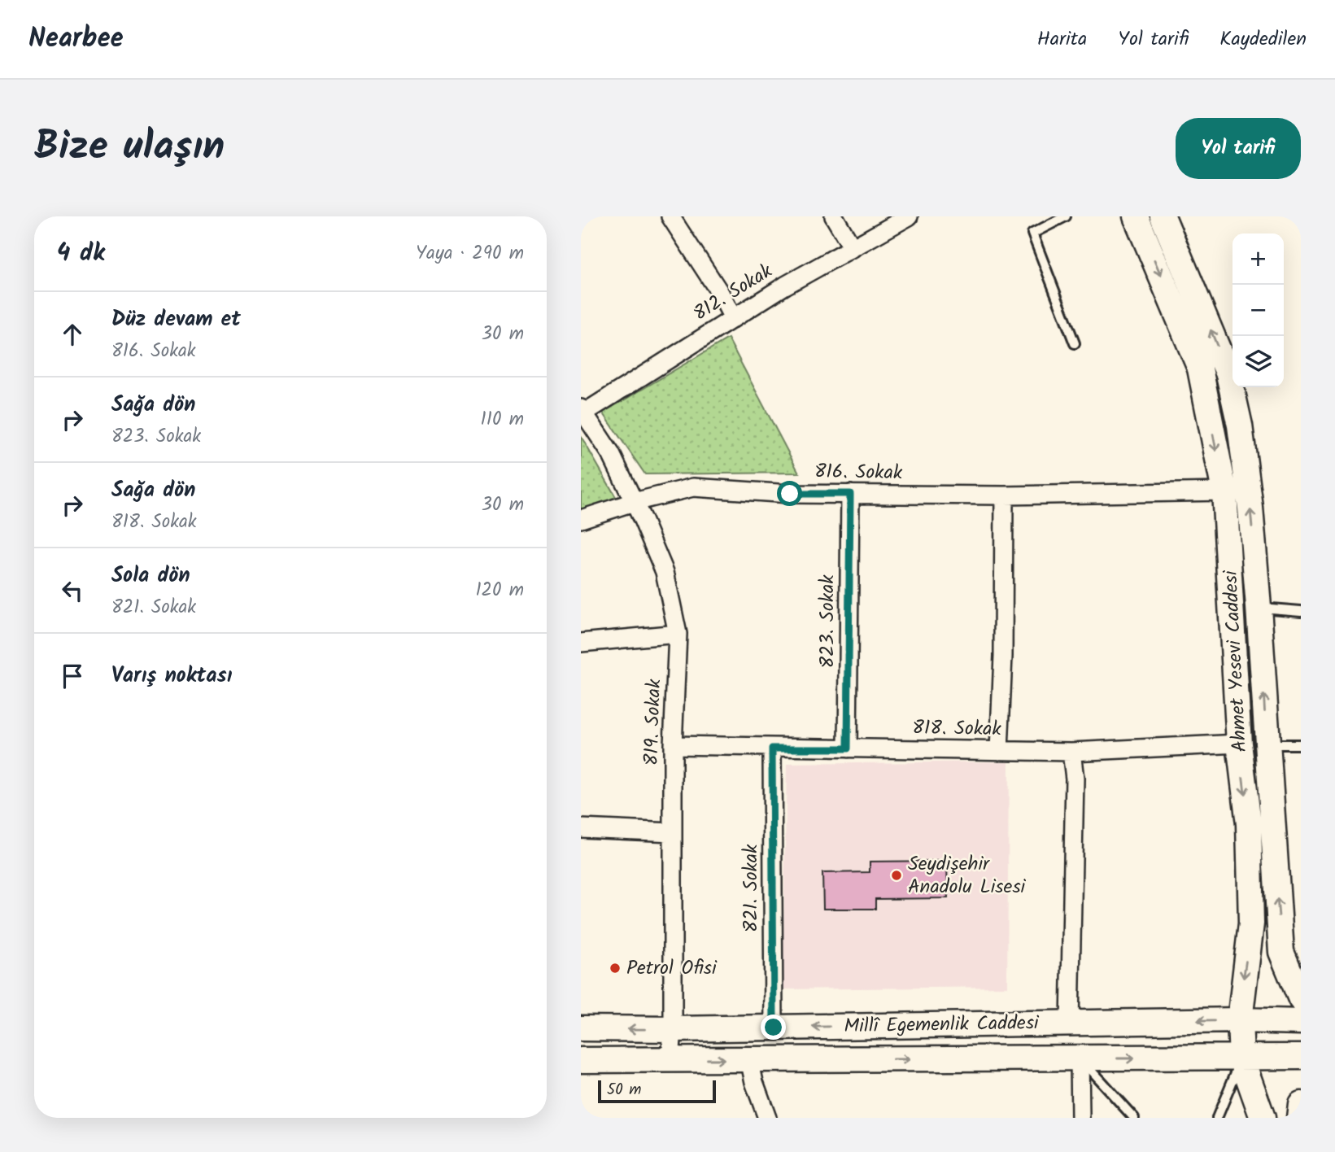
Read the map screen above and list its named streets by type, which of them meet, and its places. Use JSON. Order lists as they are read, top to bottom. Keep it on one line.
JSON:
{"streets":{"street":["812. Sokak","816. Sokak","823. Sokak","Ahmet Yesevi Caddesi","819. Sokak","818. Sokak","821. Sokak","Millî Egemenlik Caddesi"]},"crossings":[["812. Sokak","819. Sokak"],["816. Sokak","823. Sokak"],["816. Sokak","Ahmet Yesevi Caddesi"],["816. Sokak","819. Sokak"],["823. Sokak","818. Sokak"],["Ahmet Yesevi Caddesi","818. Sokak"],["Ahmet Yesevi Caddesi","Millî Egemenlik Caddesi"],["819. Sokak","818. Sokak"],["819. Sokak","Millî Egemenlik Caddesi"],["818. Sokak","821. Sokak"],["821. Sokak","Millî Egemenlik Caddesi"]],"places":["Seydişehir Anadolu Lisesi","Petrol Ofisi"],"scale_bar":"50 m","page":{"header":"Nearbee","nav":["Harita","Yol tarifi","Kaydedilen"],"title":"Bize ulaşın","buttons":"Yol tarifi","heading":["4 dk","Yaya · 290 m"],"map_buttons":["+","−"],"list":[["Düz devam et","816. Sokak","30 m"],["Sağa dön","823. Sokak","110 m"],["Sağa dön","818. Sokak","30 m"],["Sola dön","821. Sokak","120 m"],"Varış noktası"],"scale":"50 m"}}
